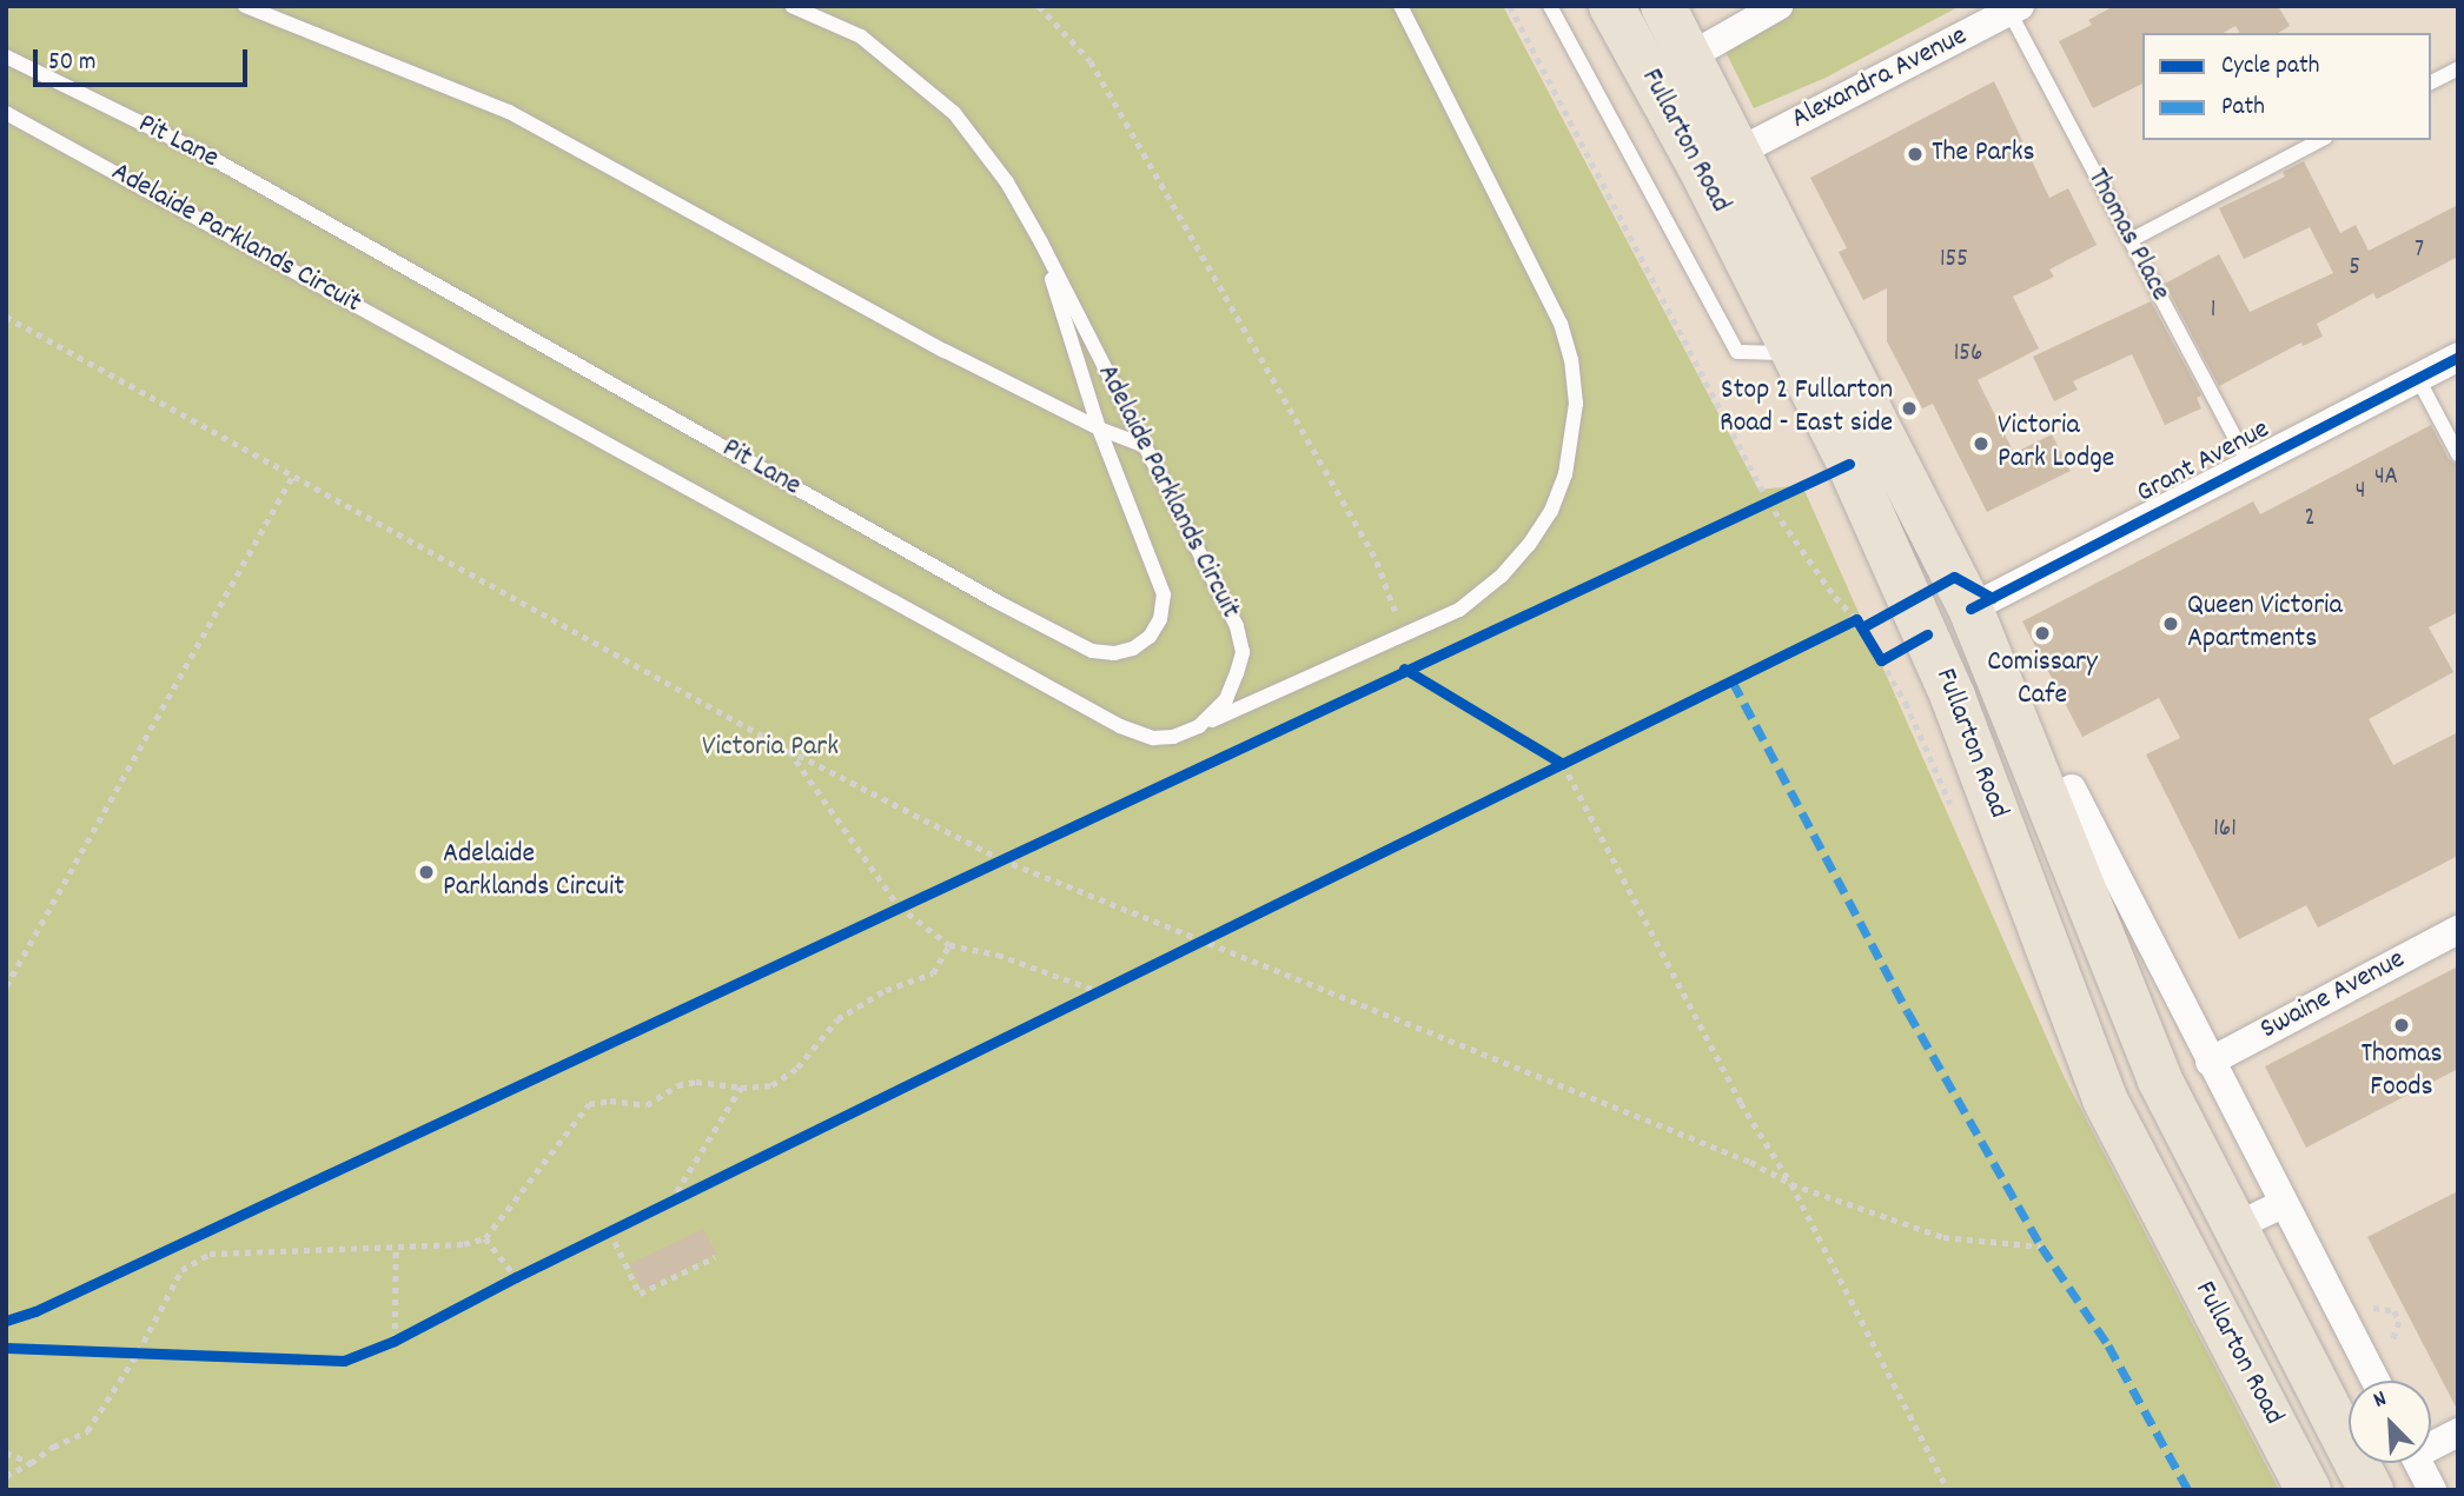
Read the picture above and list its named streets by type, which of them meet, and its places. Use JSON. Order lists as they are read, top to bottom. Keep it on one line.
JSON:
{"streets":{"highway":["Fullarton Road"],"street":["Alexandra Avenue","Grant Avenue","Swaine Avenue"],"lane":["Pit Lane","Thomas Place","Adelaide Parklands Circuit"]},"crossings":[["Alexandra Avenue","Fullarton Road"],["Alexandra Avenue","Thomas Place"],["Fullarton Road","Grant Avenue"],["Pit Lane","Adelaide Parklands Circuit"],["Thomas Place","Grant Avenue"]],"parks":["Victoria Park"],"places":["The Parks","Stop 2 Fullarton Road - East side","Victoria Park Lodge","Queen Victoria Apartments","Comissary Cafe","Adelaide Parklands Circuit","Thomas Foods"],"house_numbers":["7","155","5","1","156","4A","4","2","161"],"legend":["Cycle path","Path"],"scale_bar":"50 m","north":"top left"}
